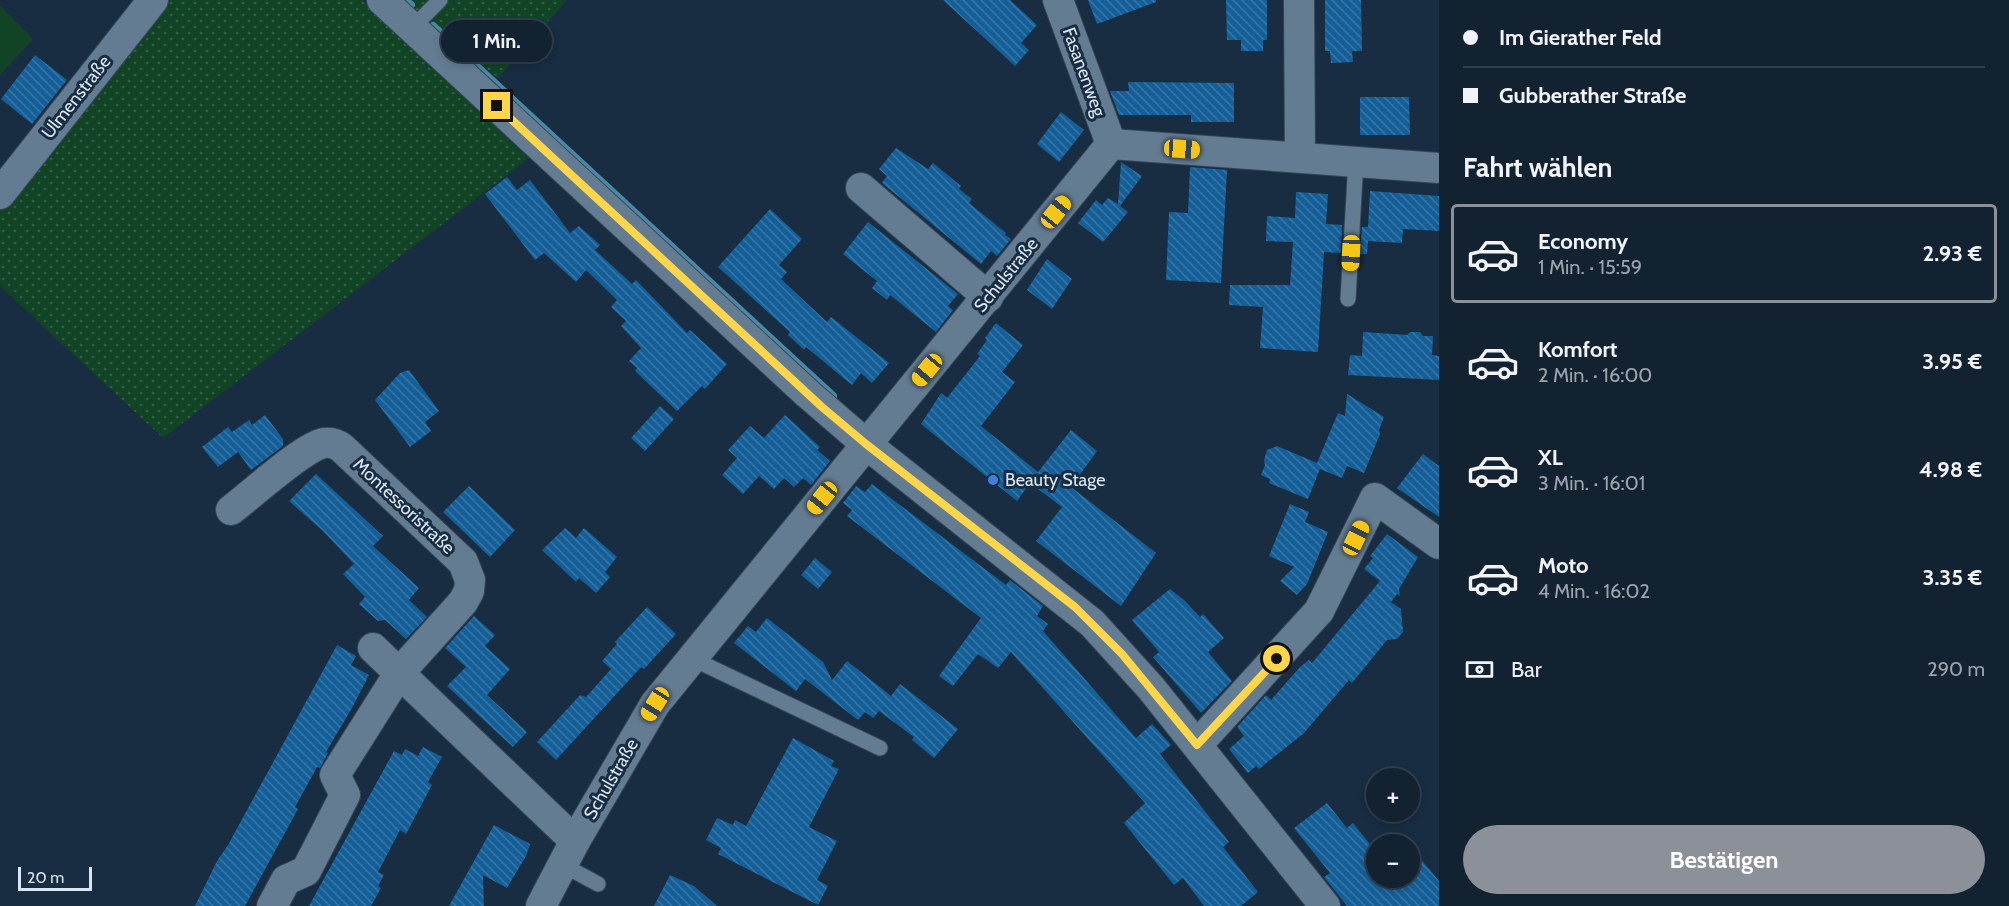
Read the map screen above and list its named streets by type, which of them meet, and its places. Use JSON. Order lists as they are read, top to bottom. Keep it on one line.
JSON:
{"streets":{"street":["Fasanenweg","Ulmenstraße","Schulstraße","Montessoristraße"]},"crossings":[["Fasanenweg","Schulstraße"]],"places":["Beauty Stage"],"scale_bar":"20 m","page":{"banner":["Im Gierather Feld","Gubberather Straße"],"bubble":"1 Min.","heading":"Fahrt wählen","list":[{"name":"Economy","note":"1 Min. · 15:59","value":"2.93 €"},{"name":"Komfort","note":"2 Min. · 16:00","value":"3.95 €"},{"name":"XL","note":"3 Min. · 16:01","value":"4.98 €"},{"name":"Moto","note":"4 Min. · 16:02","value":"3.35 €"}],"pay":["Bar","290 m"],"map_buttons":["+","−"],"buttons":"Bestätigen","scale":"20 m"}}
